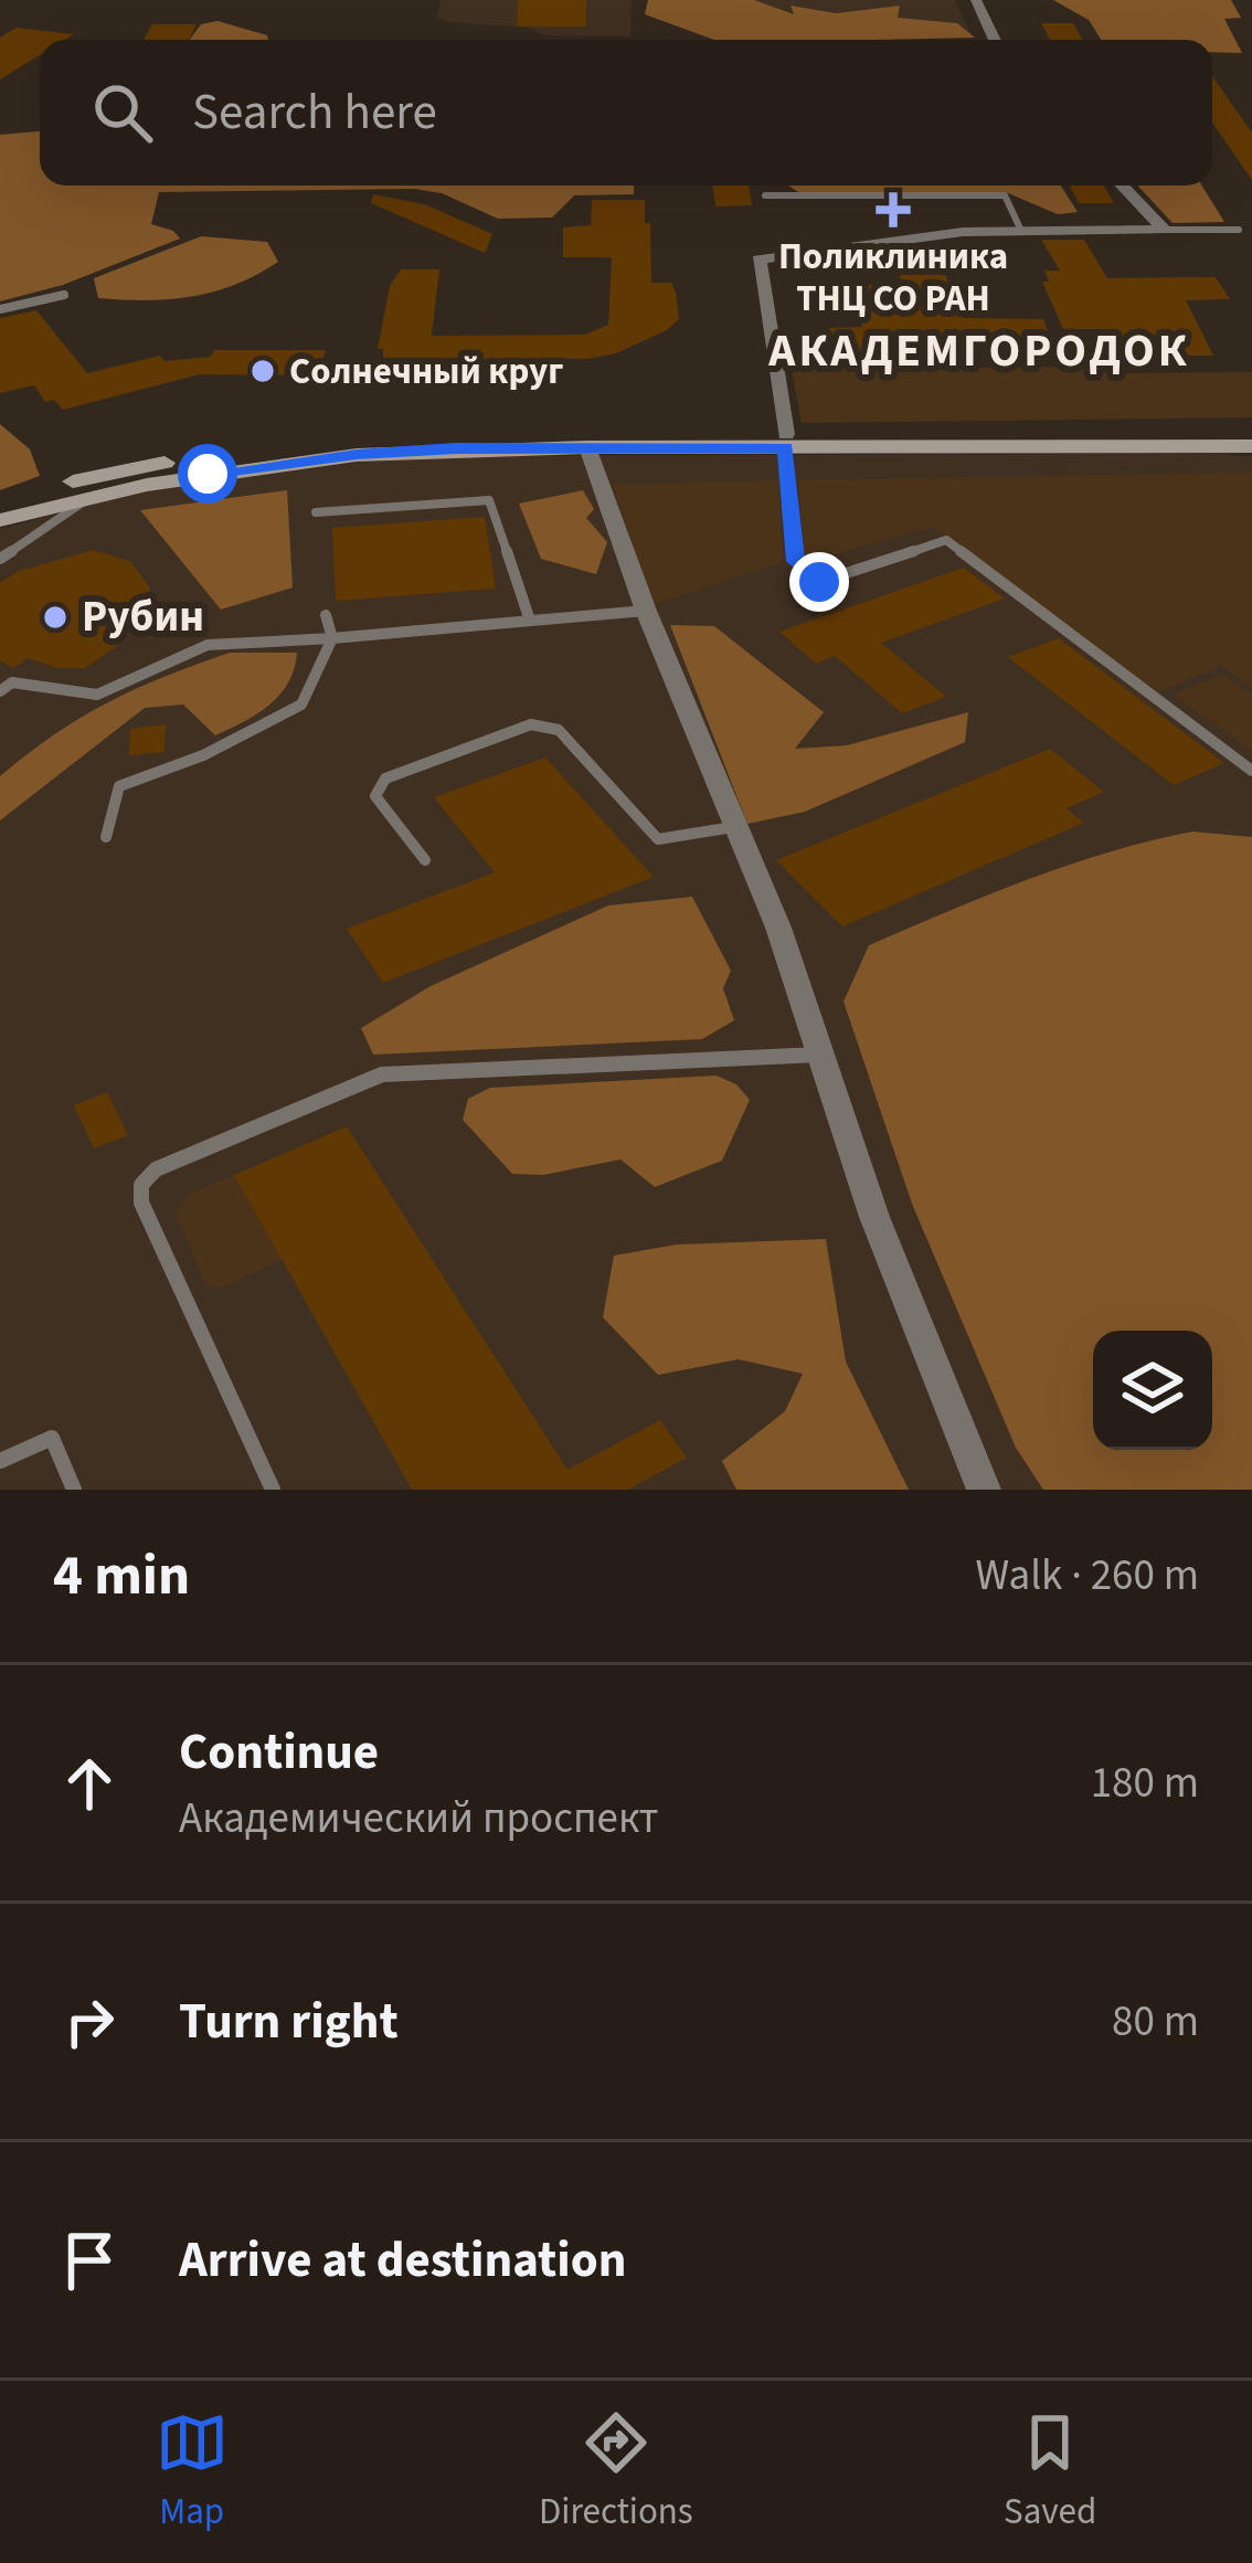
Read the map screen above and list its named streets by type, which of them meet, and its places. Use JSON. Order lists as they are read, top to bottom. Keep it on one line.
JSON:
{"districts":["АКАДЕМГОРОДОК"],"places":{"health":["Поликлиника ТНЦ СО РАН"],"other":["Солнечный круг","Рубин"]},"page":{"search":"Search here","heading":["4 min","Walk · 260 m"],"list":[["Continue","Академический проспект","180 m"],["Turn right","80 m"],"Arrive at destination"],"nav":["Map","Directions","Saved"]}}
